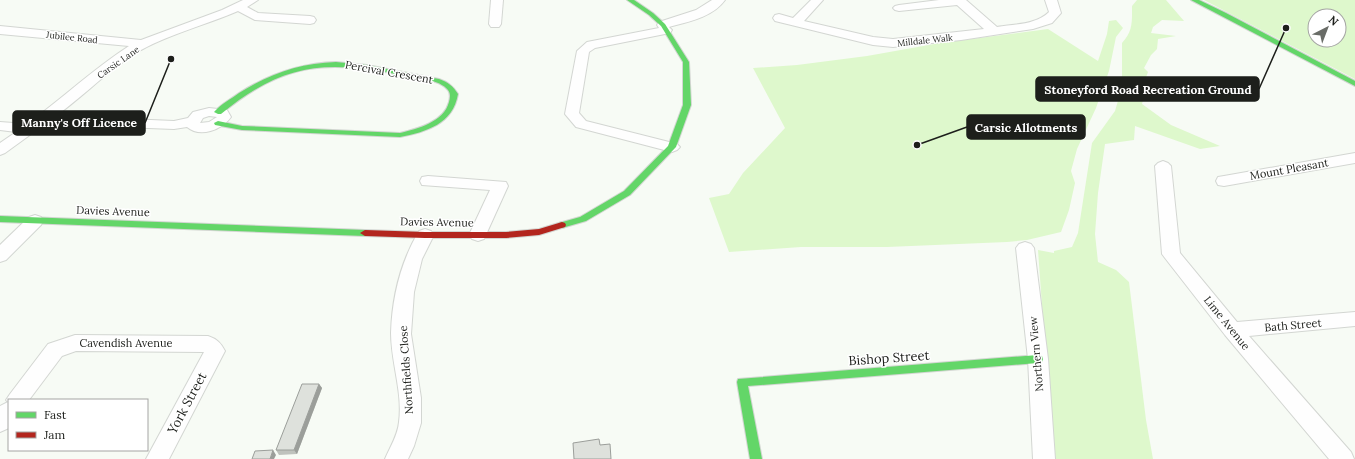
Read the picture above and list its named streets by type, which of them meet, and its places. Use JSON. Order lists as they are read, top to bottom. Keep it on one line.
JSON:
{"streets":{"street":["Jubilee Road","Milldale Walk","Carsic Lane","Percival Crescent","Mount Pleasant","Davies Avenue","Lime Avenue","Bath Street","Cavendish Avenue","Northern View","Bishop Street","Northfields Close","York Street"]},"crossings":[["Jubilee Road","Carsic Lane"],["Carsic Lane","Percival Crescent"],["Davies Avenue","Northfields Close"],["Lime Avenue","Bath Street"],["Cavendish Avenue","York Street"],["Northern View","Bishop Street"]],"places":["Stoneyford Road Recreation Ground","Manny's Off Licence","Carsic Allotments"],"legend":["Fast","Jam"],"north":"top right"}
